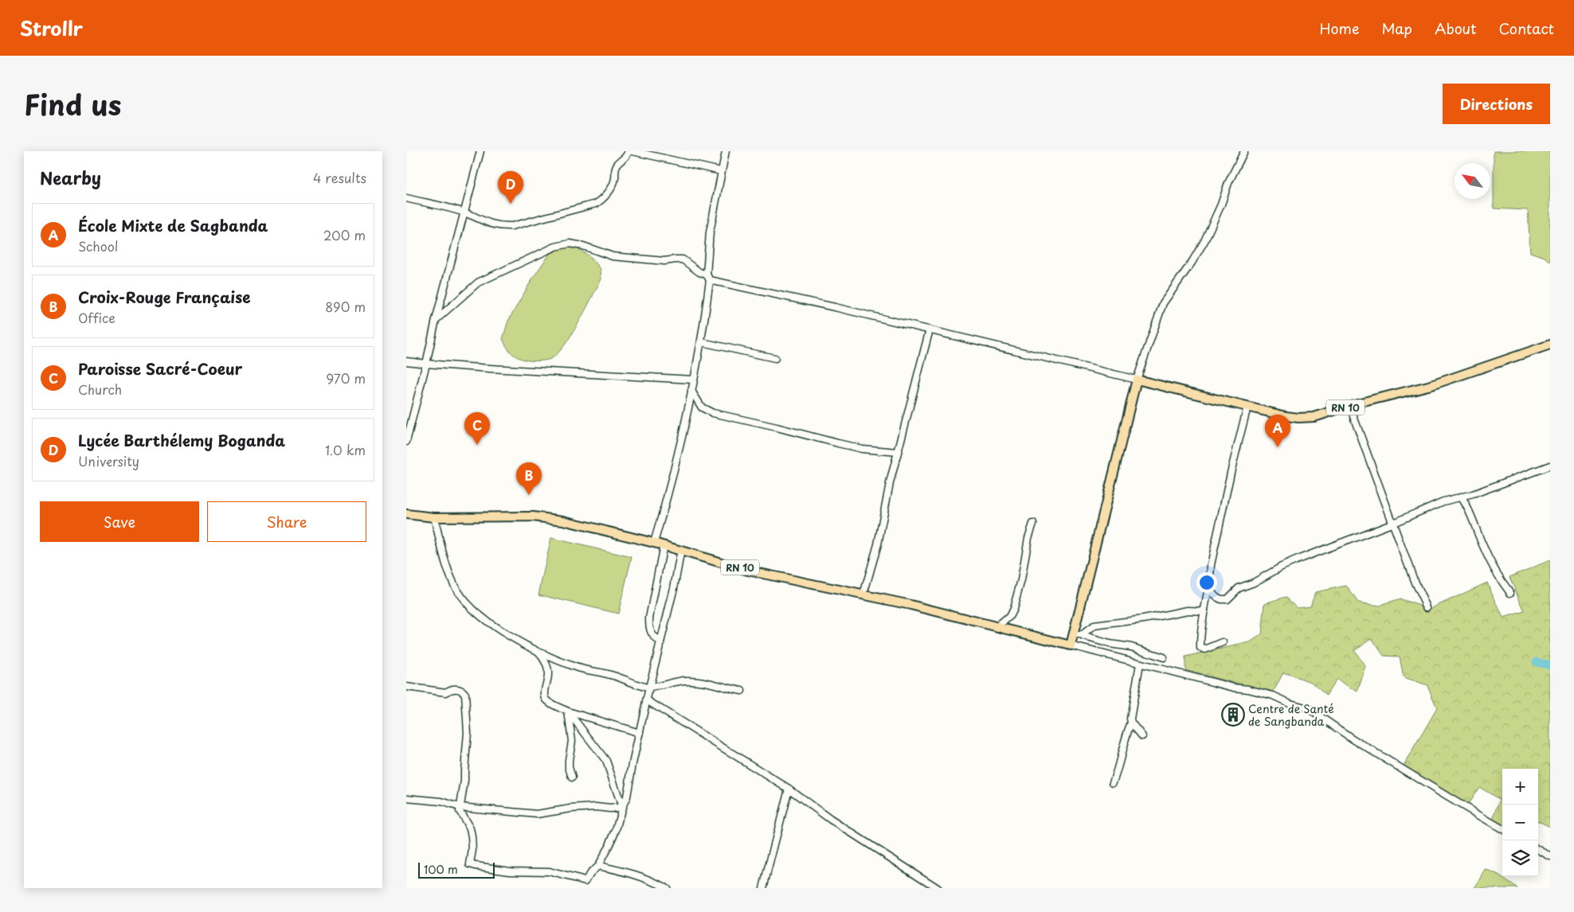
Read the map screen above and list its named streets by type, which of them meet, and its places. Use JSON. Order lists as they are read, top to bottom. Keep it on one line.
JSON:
{"streets":{"main road":["RN 10"]},"places":{"building":["Centre de Santé de Sangbanda"]},"scale_bar":"100 m","north":"top left","page":{"header":"Strollr","nav":["Home","Map","About","Contact"],"title":"Find us","buttons":["Directions",["Save","Share"]],"heading":["Nearby","4 results"],"pins":["D","C","A","B"],"list":[{"mark":"A","name":"École Mixte de Sagbanda","note":"School","value":"200 m"},{"mark":"B","name":"Croix-Rouge Française","note":"Office","value":"890 m"},{"mark":"C","name":"Paroisse Sacré-Coeur","note":"Church","value":"970 m"},{"mark":"D","name":"Lycée Barthélemy Boganda","note":"University","value":"1.0 km"}],"map_buttons":["+","−"],"scale":"100 m"}}
